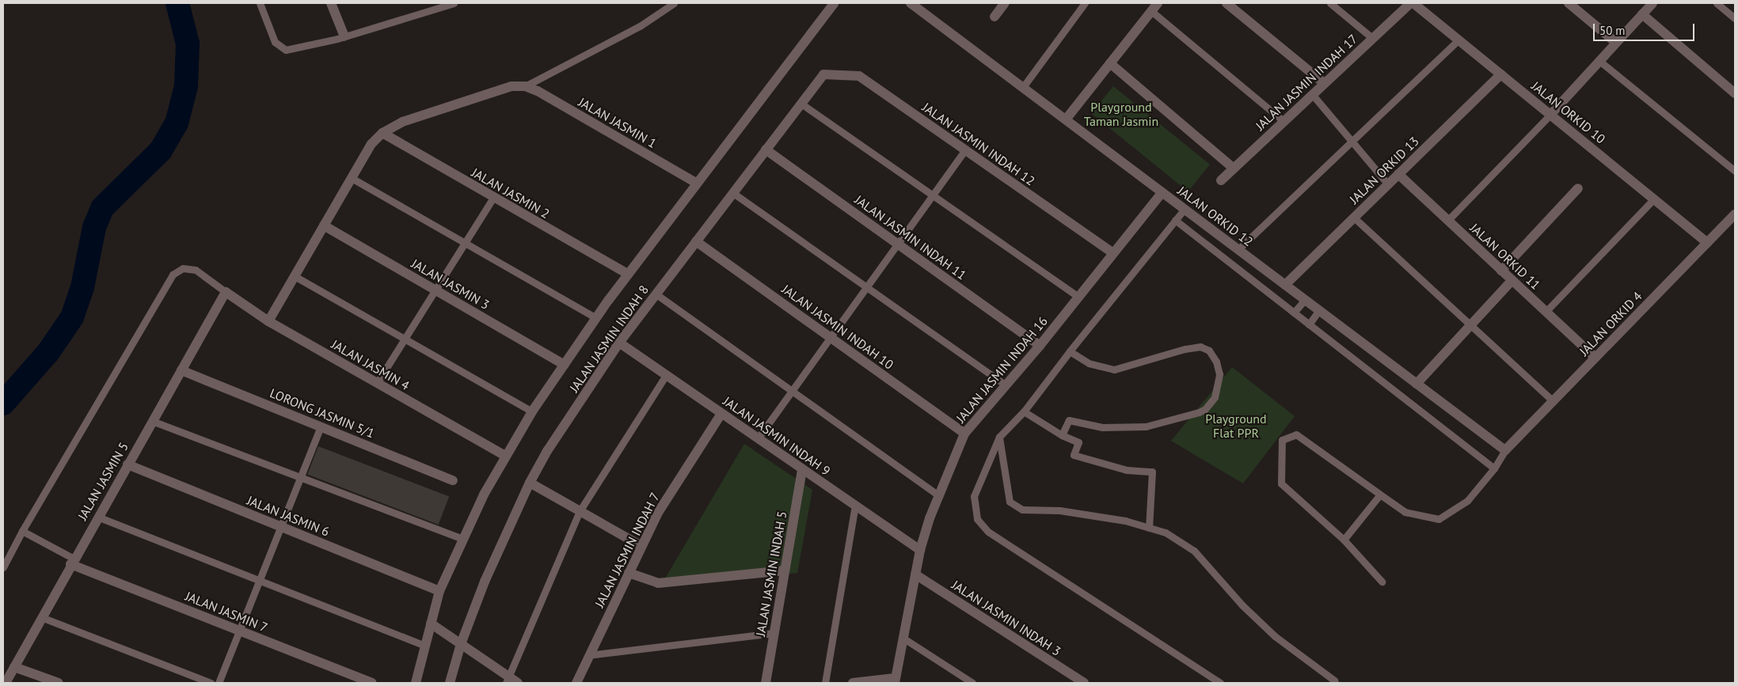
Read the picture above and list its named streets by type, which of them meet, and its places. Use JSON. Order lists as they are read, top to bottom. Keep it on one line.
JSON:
{"streets":{"street":["JALAN JASMIN INDAH 17","JALAN ORKID 10","JALAN JASMIN 1","JALAN JASMIN INDAH 12","JALAN ORKID 13","JALAN JASMIN 2","JALAN ORKID 12","JALAN JASMIN INDAH 11","JALAN ORKID 11","JALAN JASMIN 3","JALAN ORKID 4","JALAN JASMIN INDAH 10","JALAN JASMIN INDAH 8","JALAN JASMIN 4","JALAN JASMIN INDAH 16","LORONG JASMIN 5/1","JALAN JASMIN INDAH 9","JALAN JASMIN 5","JALAN JASMIN 6","JALAN JASMIN INDAH 7","JALAN JASMIN INDAH 5","JALAN JASMIN 7","JALAN JASMIN INDAH 3"]},"crossings":[["JALAN ORKID 10","JALAN ORKID 13"],["JALAN ORKID 10","JALAN ORKID 4"],["JALAN JASMIN INDAH 12","JALAN JASMIN INDAH 8"],["JALAN JASMIN INDAH 12","JALAN JASMIN INDAH 16"],["JALAN ORKID 13","JALAN ORKID 12"],["JALAN ORKID 13","JALAN ORKID 11"],["JALAN ORKID 12","JALAN ORKID 4"],["JALAN ORKID 12","JALAN JASMIN INDAH 16"],["JALAN JASMIN INDAH 11","JALAN JASMIN INDAH 8"],["JALAN JASMIN INDAH 11","JALAN JASMIN INDAH 16"],["JALAN ORKID 11","JALAN ORKID 4"],["JALAN JASMIN INDAH 10","JALAN JASMIN INDAH 8"],["JALAN JASMIN INDAH 10","JALAN JASMIN INDAH 16"],["JALAN JASMIN INDAH 8","JALAN JASMIN INDAH 9"],["JALAN JASMIN 4","JALAN JASMIN 5"],["JALAN JASMIN INDAH 16","JALAN JASMIN INDAH 9"],["JALAN JASMIN INDAH 16","JALAN JASMIN INDAH 3"],["LORONG JASMIN 5/1","JALAN JASMIN 5"],["JALAN JASMIN INDAH 9","JALAN JASMIN INDAH 7"],["JALAN JASMIN INDAH 9","JALAN JASMIN INDAH 5"],["JALAN JASMIN 5","JALAN JASMIN 6"],["JALAN JASMIN 5","JALAN JASMIN 7"]],"parks":["Playground Taman Jasmin","Playground Flat PPR"],"scale_bar":"50 m"}
